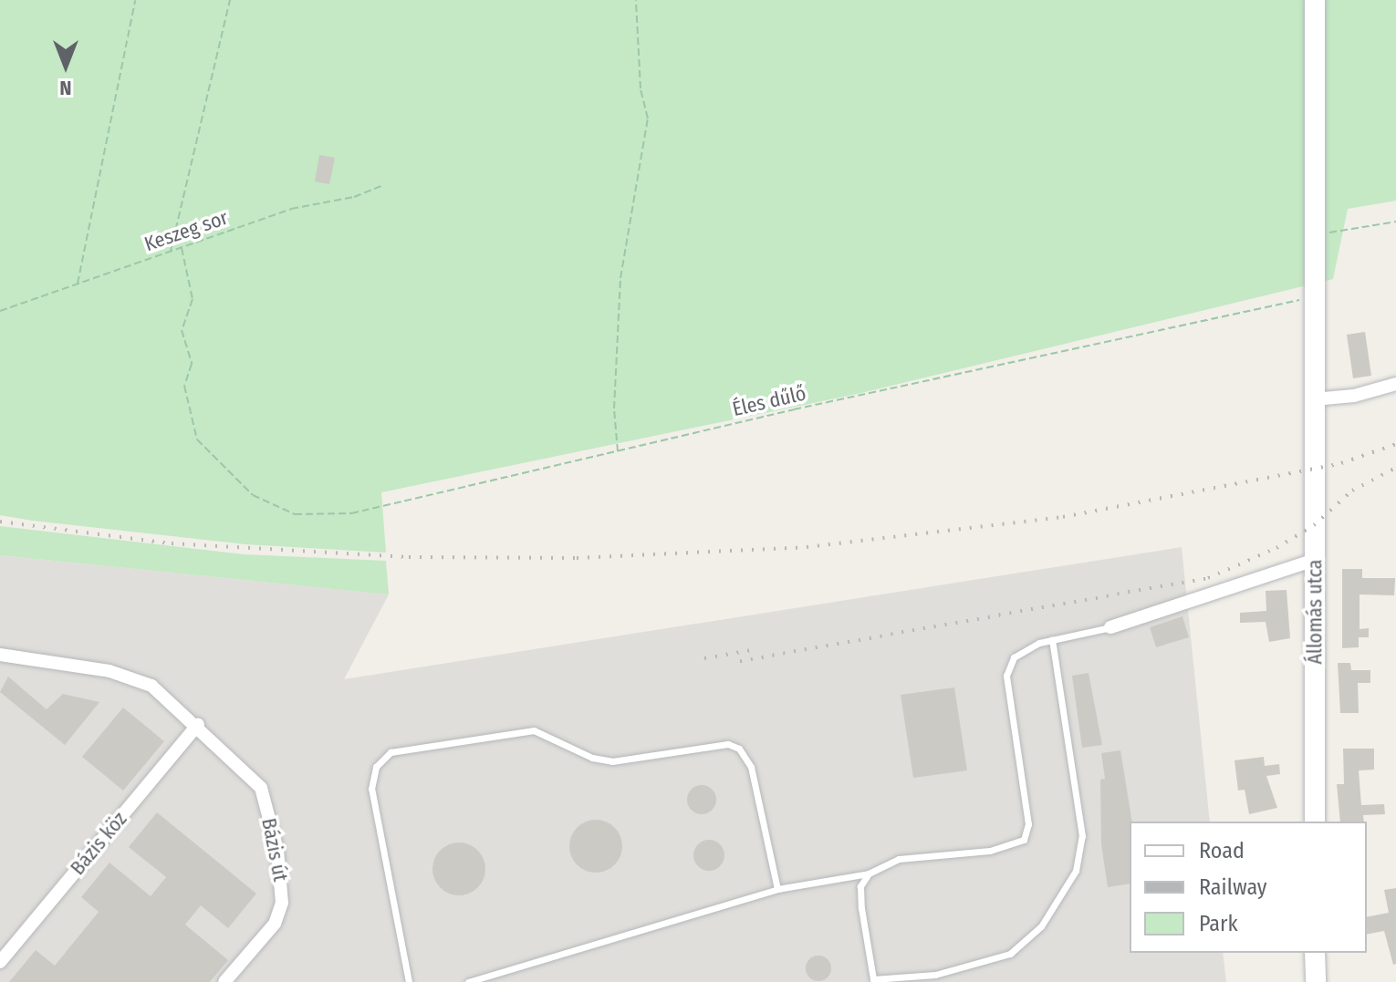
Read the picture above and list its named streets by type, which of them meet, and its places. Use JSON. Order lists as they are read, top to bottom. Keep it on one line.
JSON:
{"streets":{"main road":["Állomás utca"],"street":["Bázis köz","Bázis út"],"path":["Keszeg sor","Éles dűlő"]},"crossings":[["Keszeg sor","Éles dűlő"],["Éles dűlő","Állomás utca"],["Bázis köz","Bázis út"]],"legend":["Road","Railway","Park"],"north":"bottom"}
